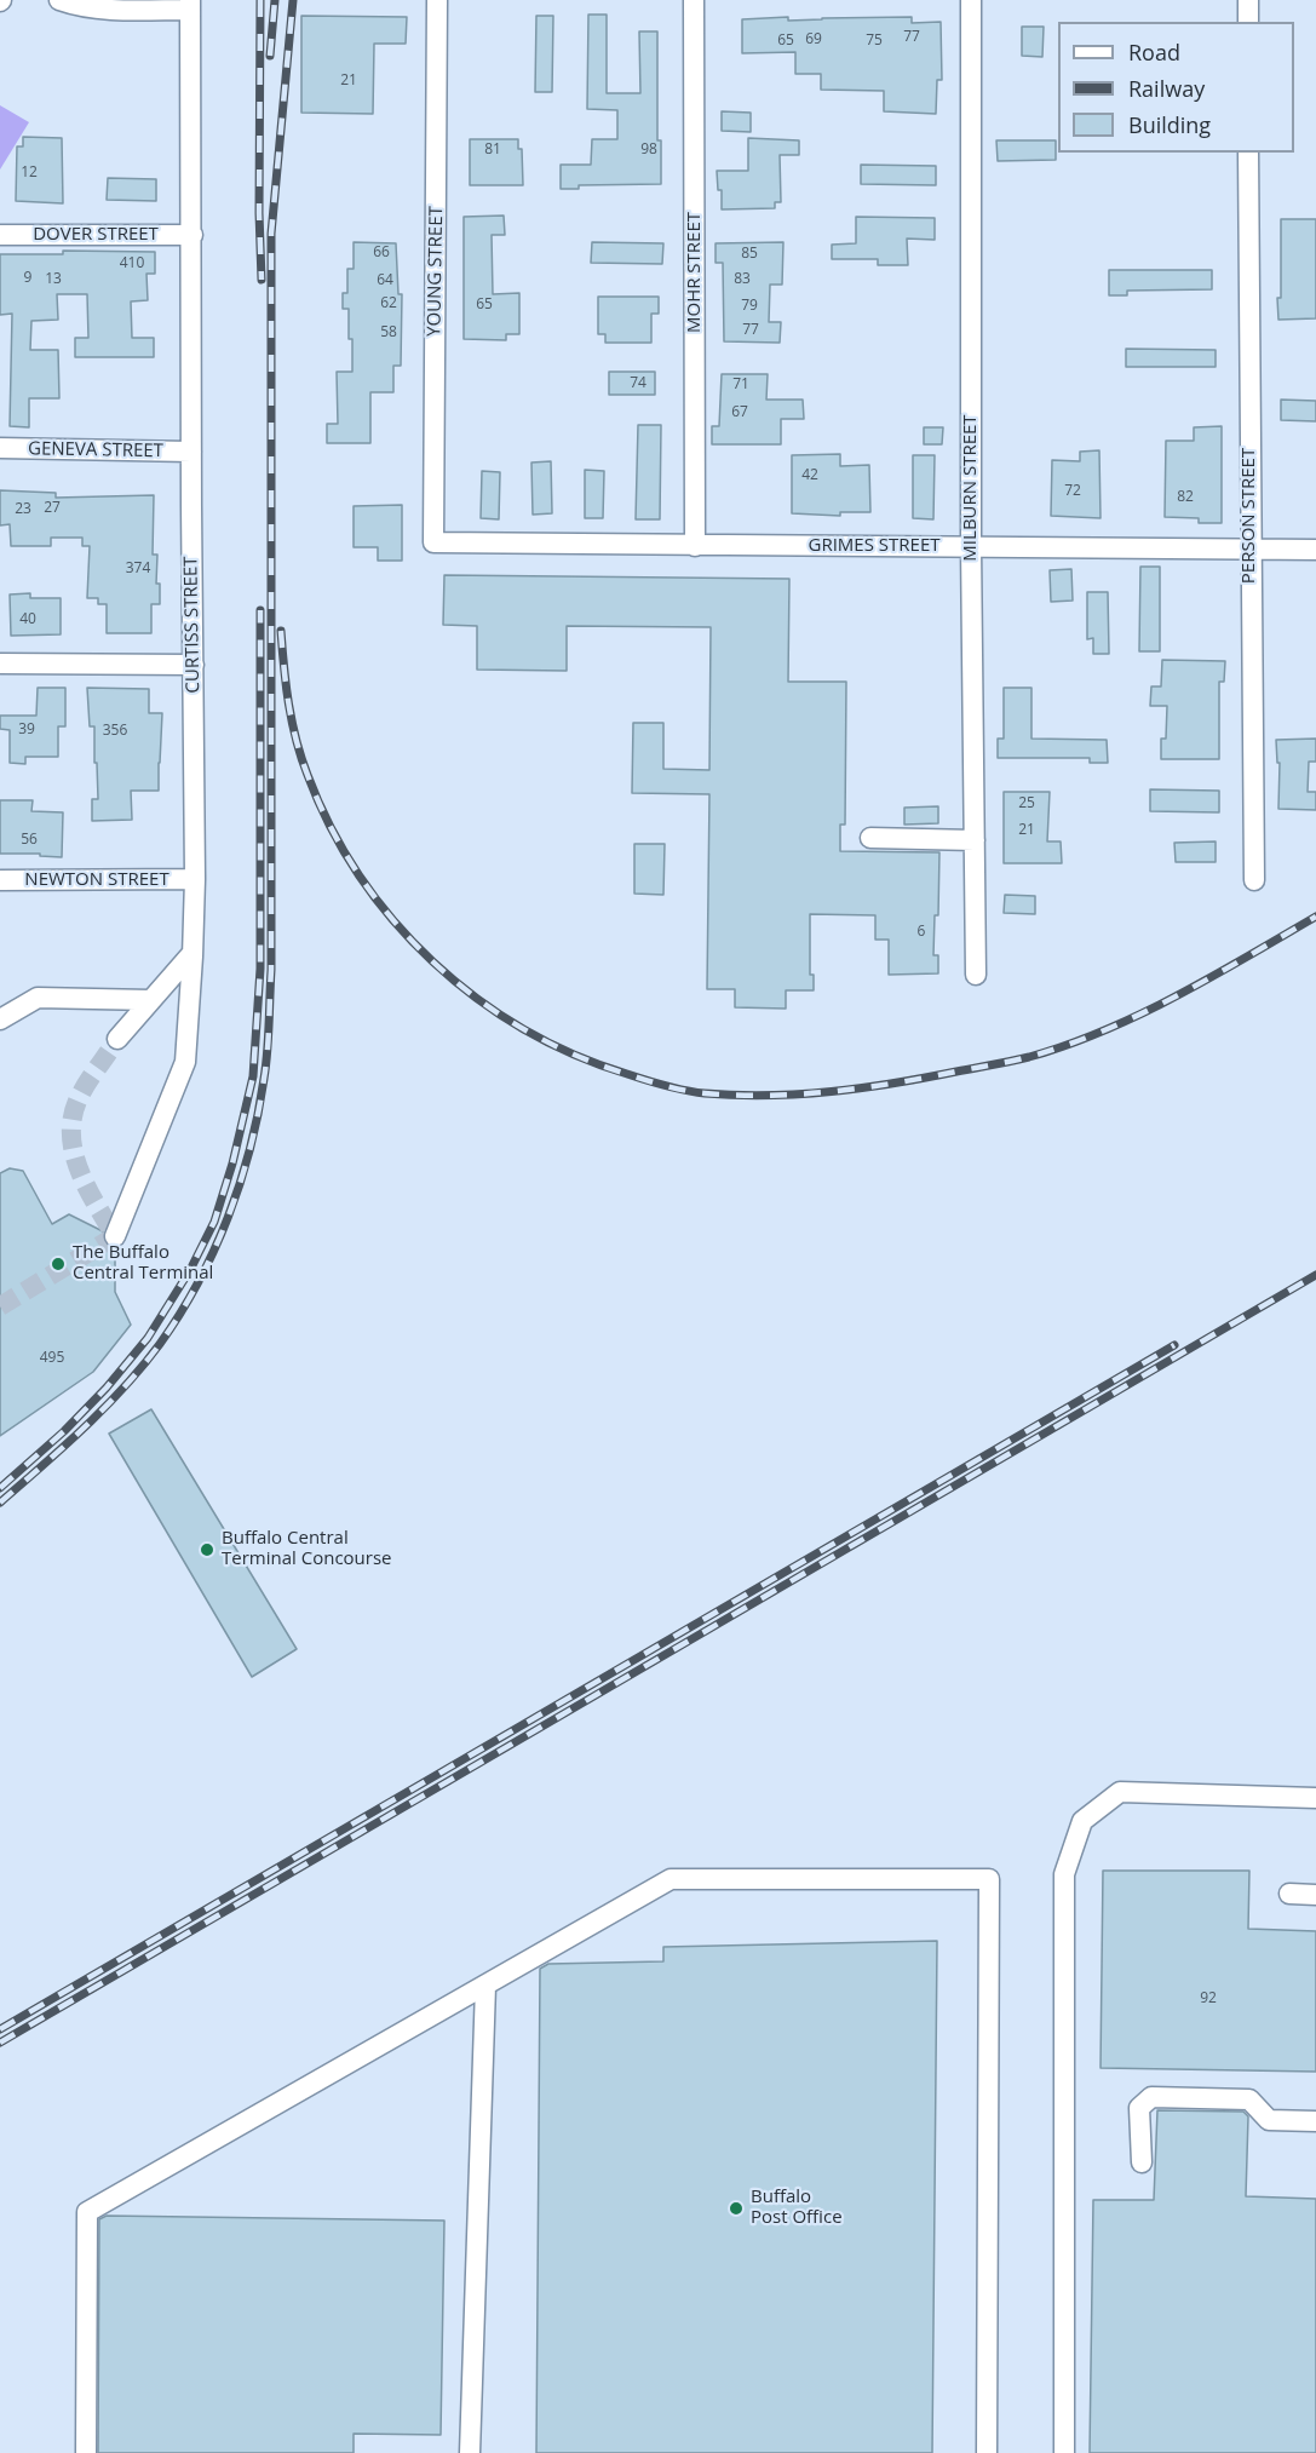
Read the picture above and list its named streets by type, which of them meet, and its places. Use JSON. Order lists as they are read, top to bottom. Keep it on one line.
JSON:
{"streets":{"street":["DOVER STREET","YOUNG STREET","MOHR STREET","GENEVA STREET","MILBURN STREET","PERSON STREET","GRIMES STREET","CURTISS STREET","NEWTON STREET"]},"crossings":[["DOVER STREET","CURTISS STREET"],["YOUNG STREET","GRIMES STREET"],["MOHR STREET","GRIMES STREET"],["GENEVA STREET","CURTISS STREET"],["MILBURN STREET","GRIMES STREET"],["PERSON STREET","GRIMES STREET"],["CURTISS STREET","NEWTON STREET"]],"places":["The Buffalo Central Terminal","Buffalo Central Terminal Concourse","Buffalo Post Office"],"house_numbers":["77","69","65","75","21","81","98","12","66","85","410","9","13","83","64","62","65","79","77","58","74","71","67","42","72","82","27","23","374","40","39","356","25","21","56","6","495","92"],"legend":["Road","Railway","Building"]}
